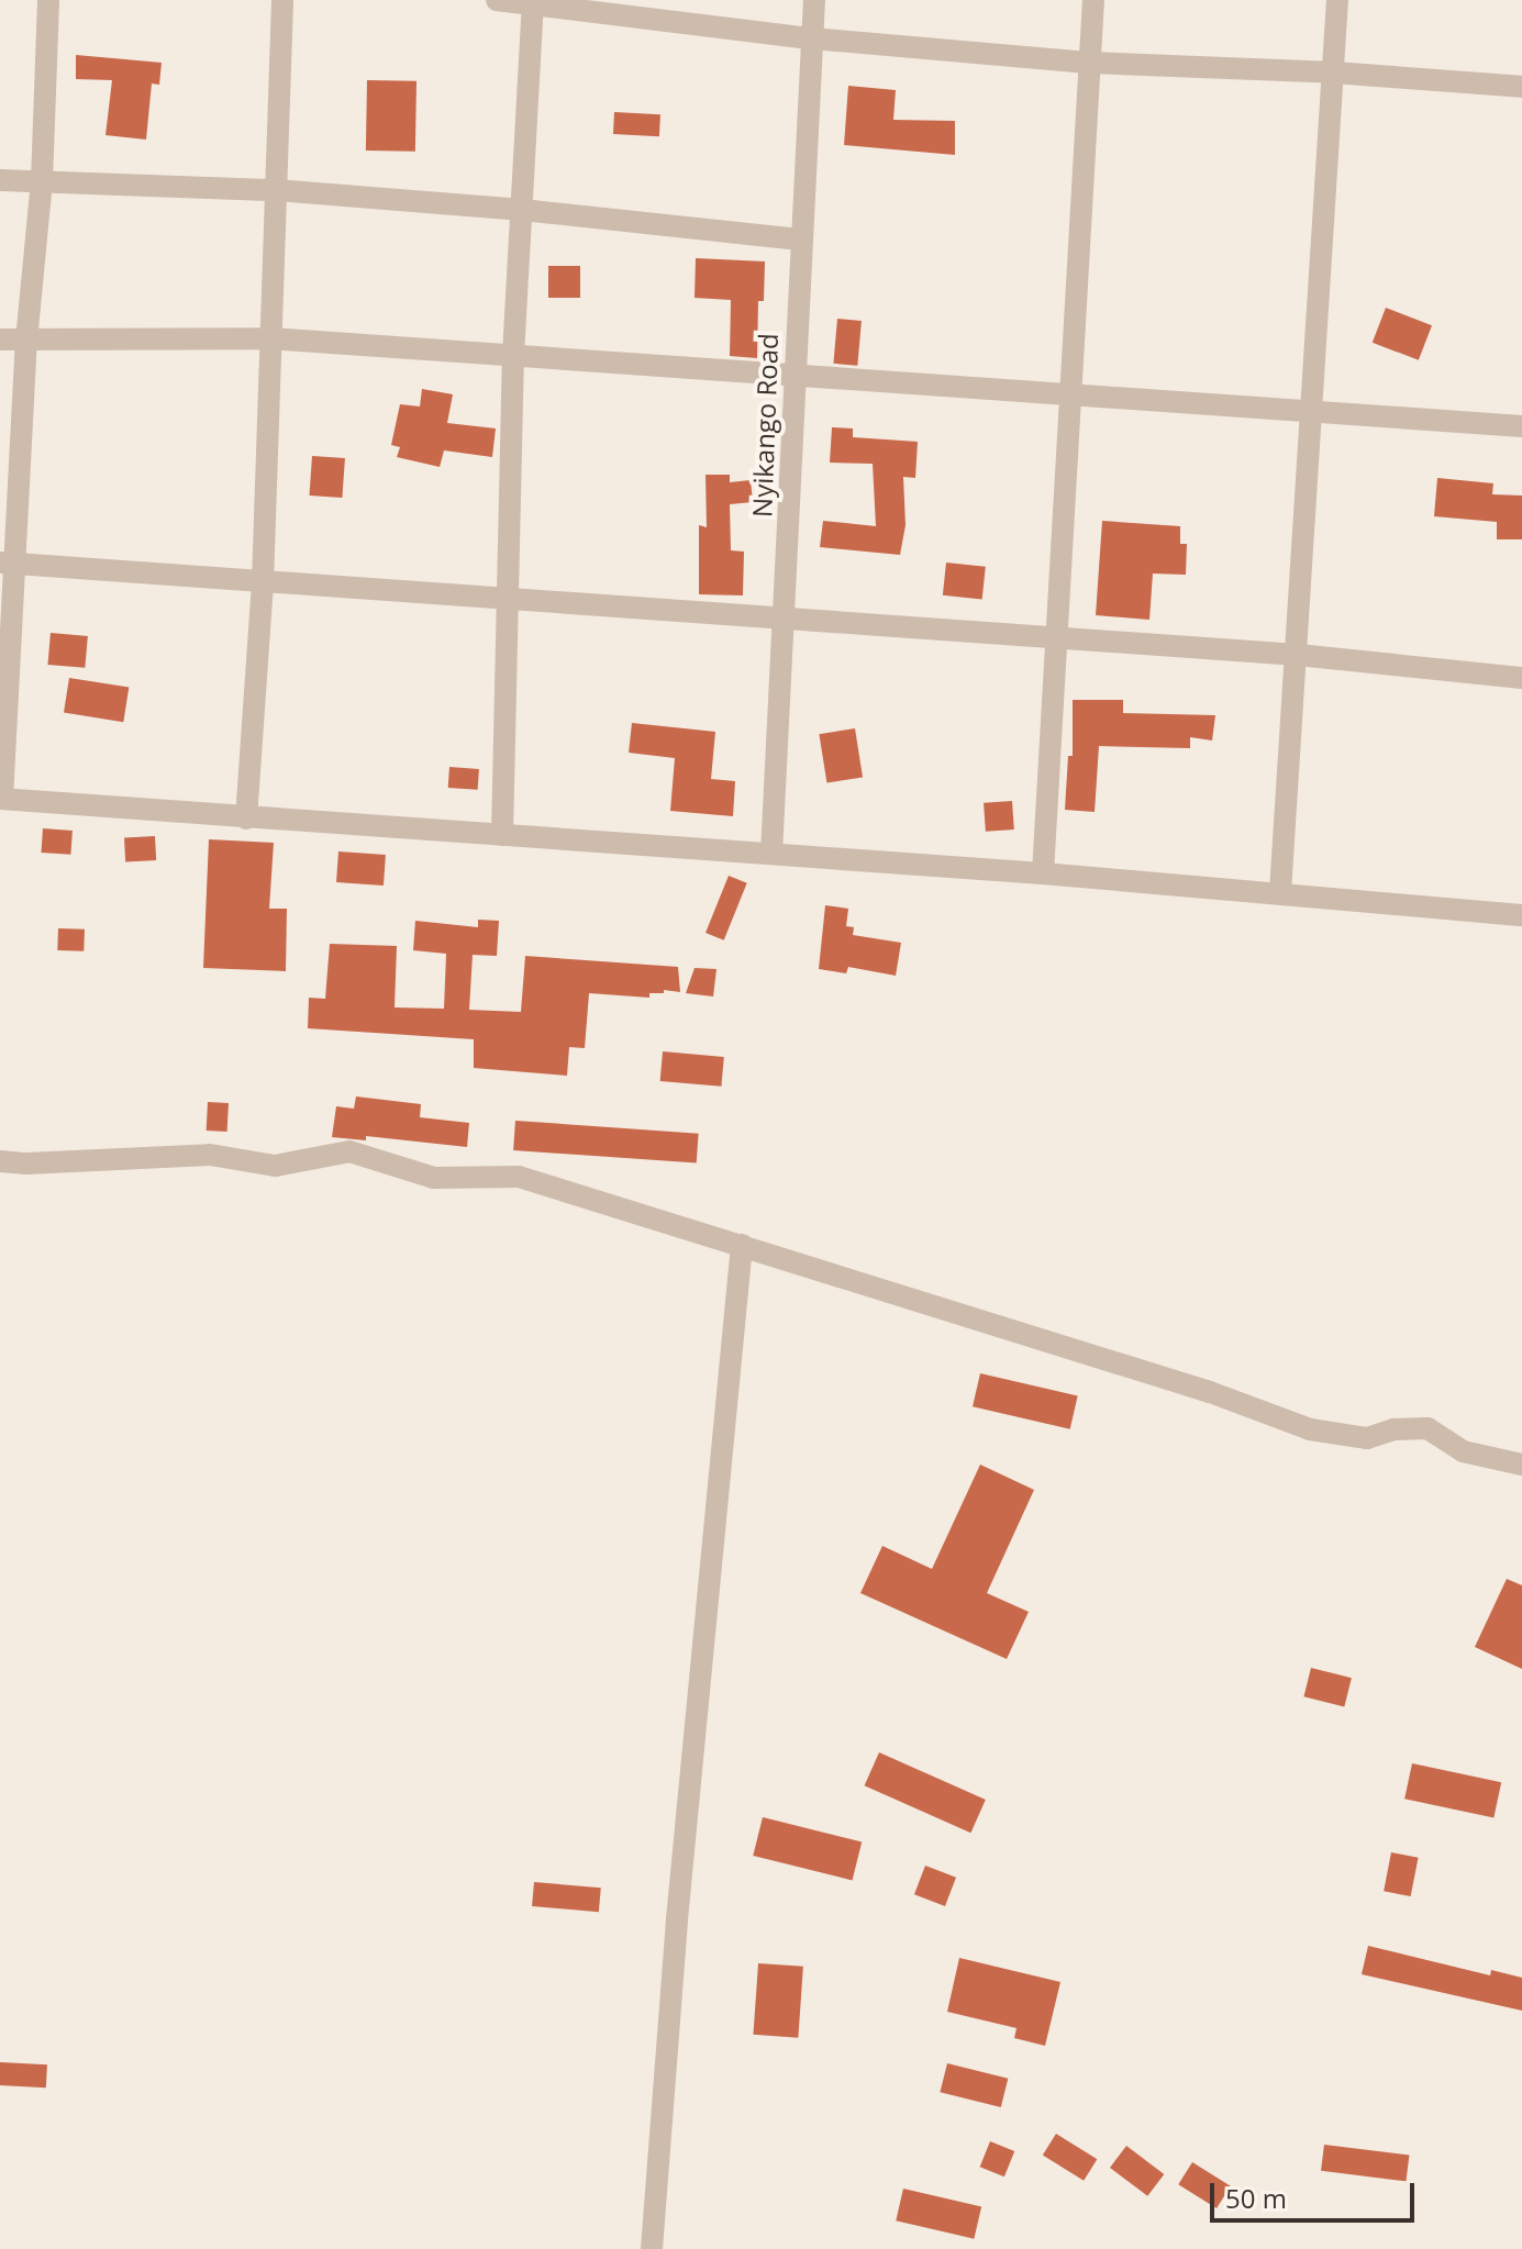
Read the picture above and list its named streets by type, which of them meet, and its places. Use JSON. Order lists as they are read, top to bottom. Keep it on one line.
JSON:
{"streets":{"street":["Nyikango Road"]},"scale_bar":"50 m"}
